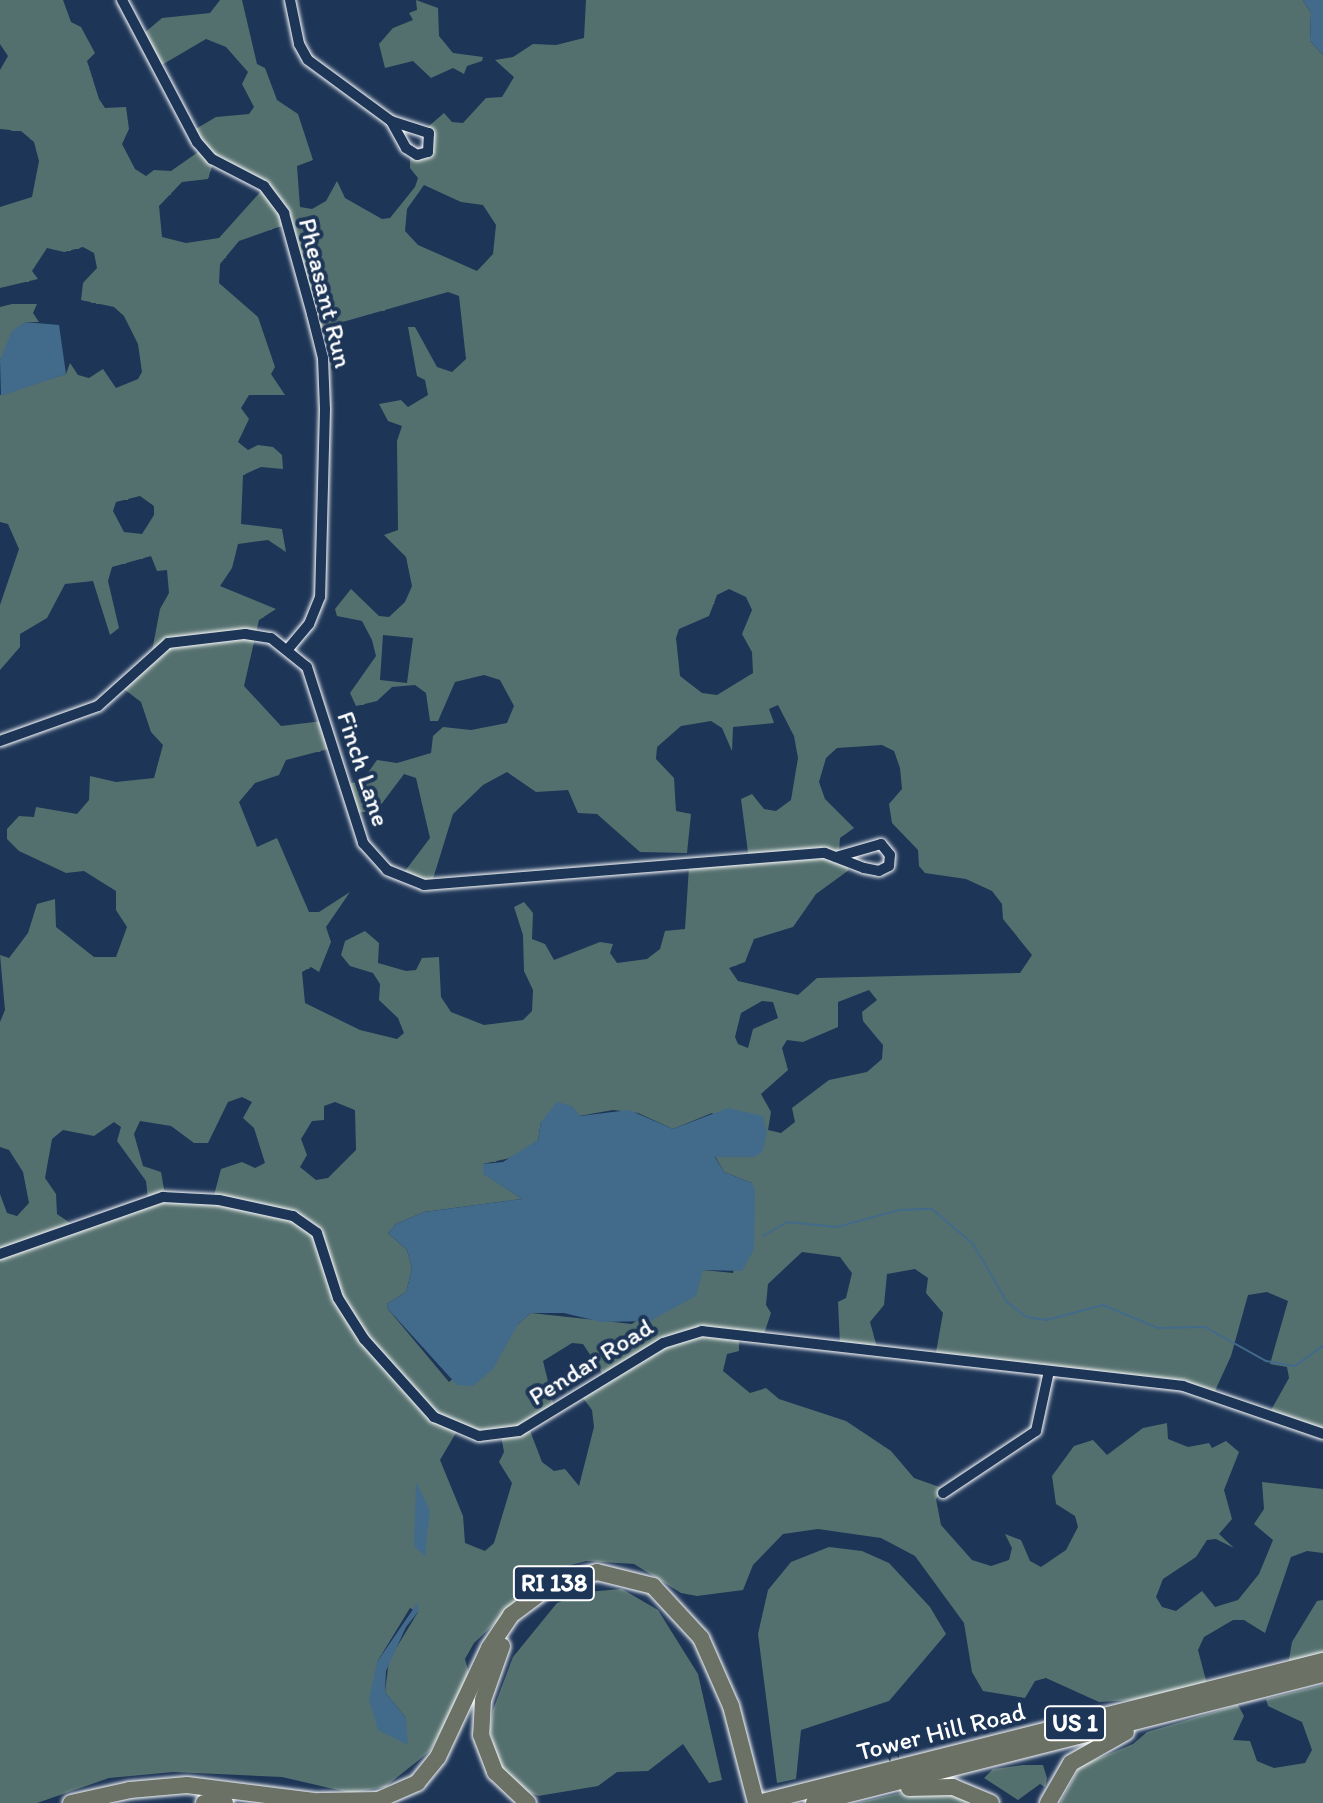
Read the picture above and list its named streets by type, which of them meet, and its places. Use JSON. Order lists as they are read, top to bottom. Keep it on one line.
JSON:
{"streets":{"highway":["RI 138","US 1","Tower Hill Road"],"street":["Pheasant Run","Finch Lane","Pendar Road"]},"crossings":[["Pheasant Run","Finch Lane"],["RI 138","Tower Hill Road"]]}
